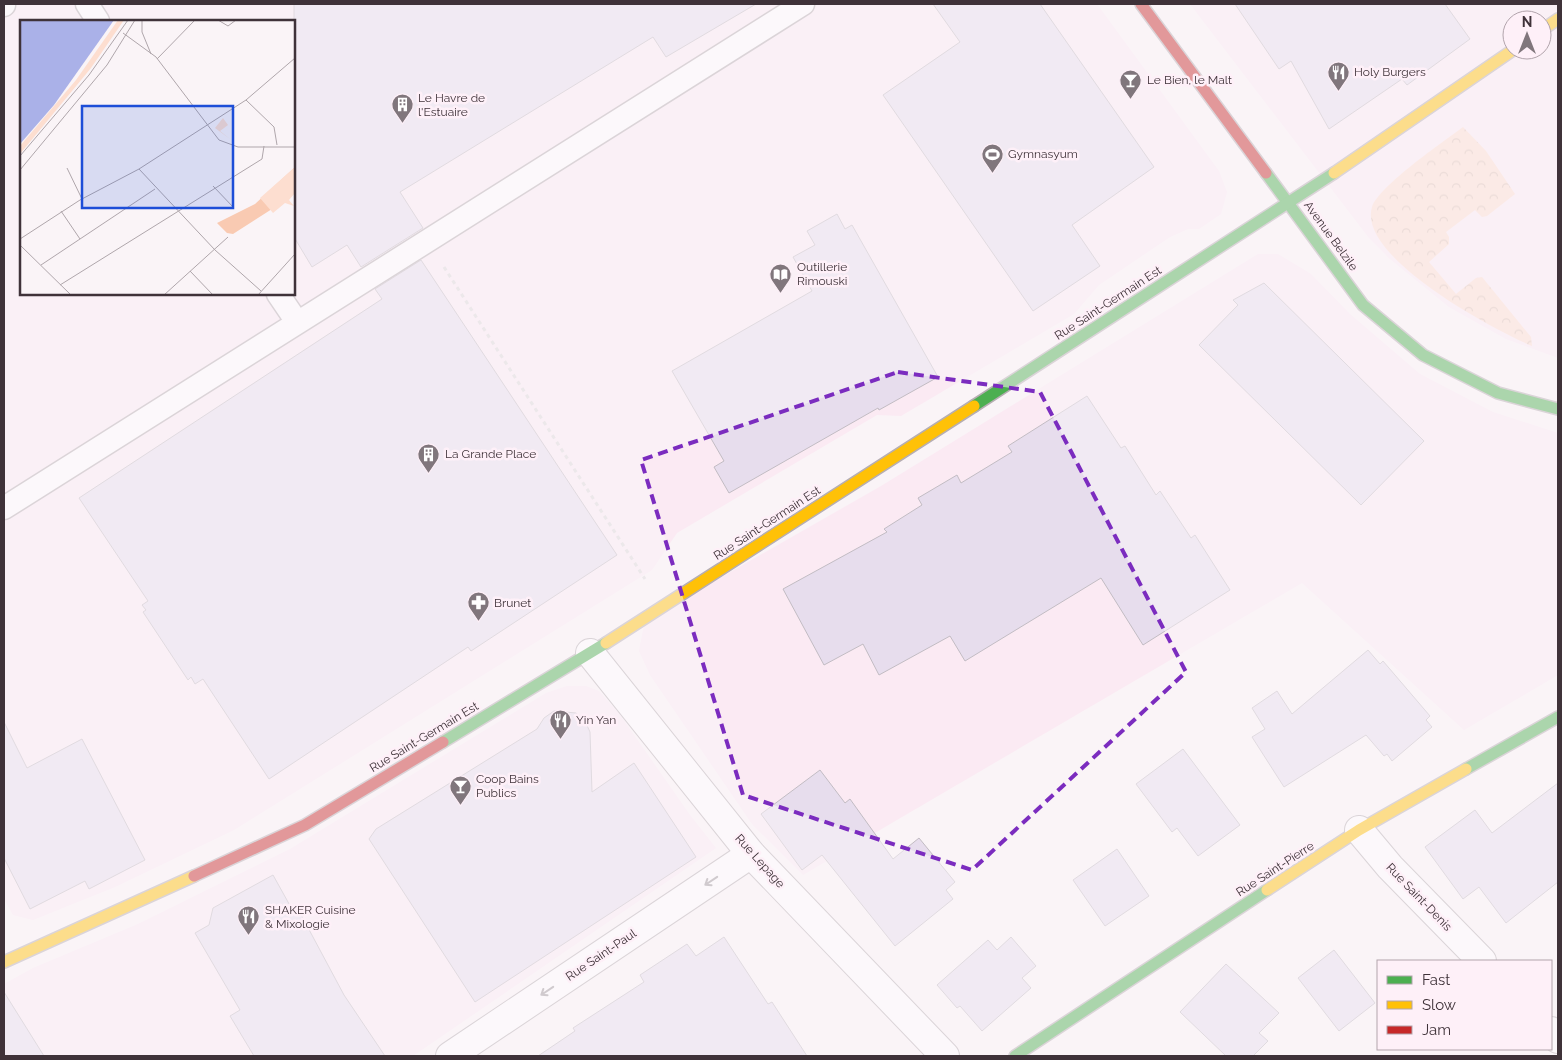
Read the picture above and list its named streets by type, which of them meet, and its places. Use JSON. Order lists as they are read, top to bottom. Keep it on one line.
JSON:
{"streets":{"street":["Avenue Belzile","Rue Saint-Germain Est","Rue Lepage","Rue Saint-Pierre","Rue Saint-Denis","Rue Saint-Paul"]},"crossings":[["Avenue Belzile","Rue Saint-Germain Est"],["Rue Saint-Germain Est","Rue Lepage"],["Rue Lepage","Rue Saint-Paul"],["Rue Saint-Pierre","Rue Saint-Denis"]],"one_way":["Rue Saint-Paul"],"places":{"restaurant":["Holy Burgers","Yin Yan","SHAKER Cuisine & Mixologie"],"bar":["Le Bien, le Malt","Coop Bains Publics"],"building":["Le Havre de l'Estuaire","La Grande Place"],"sports":["Gymnasyum"],"library":["Outillerie Rimouski"],"pharmacy":["Brunet"]},"legend":["Fast","Slow","Jam"],"north":"top"}
